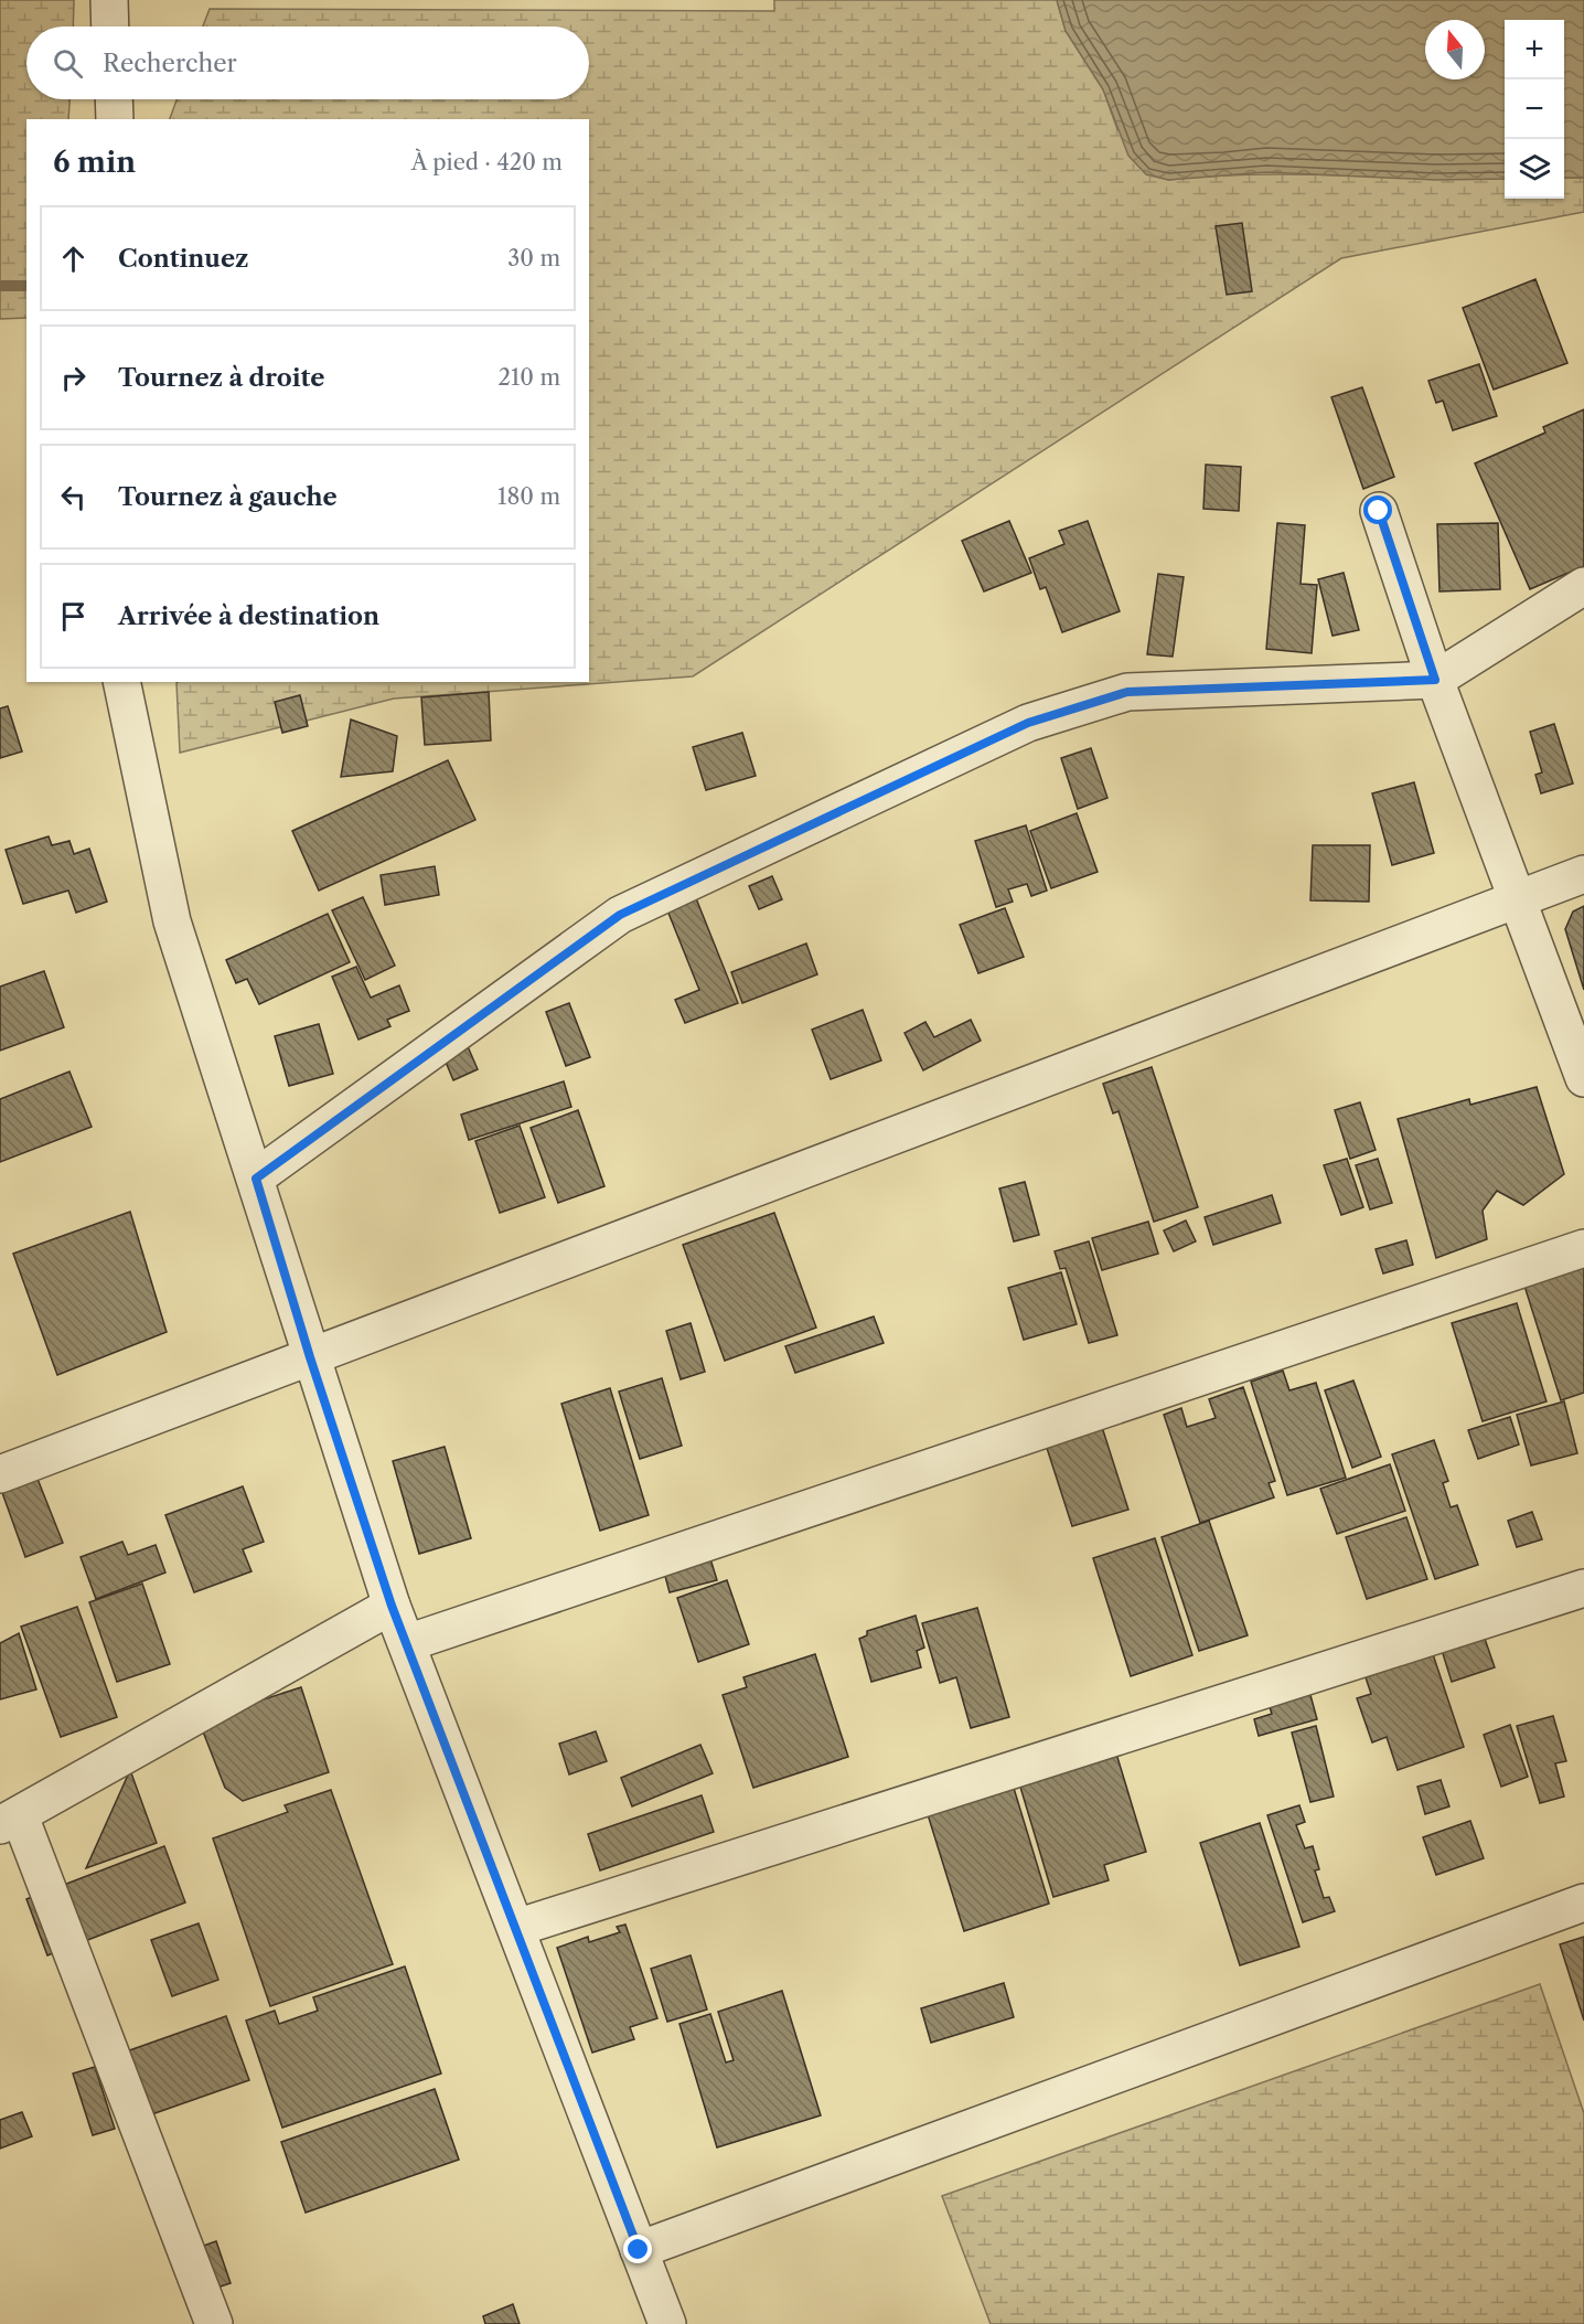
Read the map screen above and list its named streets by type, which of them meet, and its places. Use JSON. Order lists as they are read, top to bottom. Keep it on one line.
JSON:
{"north":"top","page":{"map_buttons":["+","−"],"search":"Rechercher","heading":["6 min","À pied · 420 m"],"list":[["Continuez","30 m"],["Tournez à droite","210 m"],["Tournez à gauche","180 m"],"Arrivée à destination"]}}
